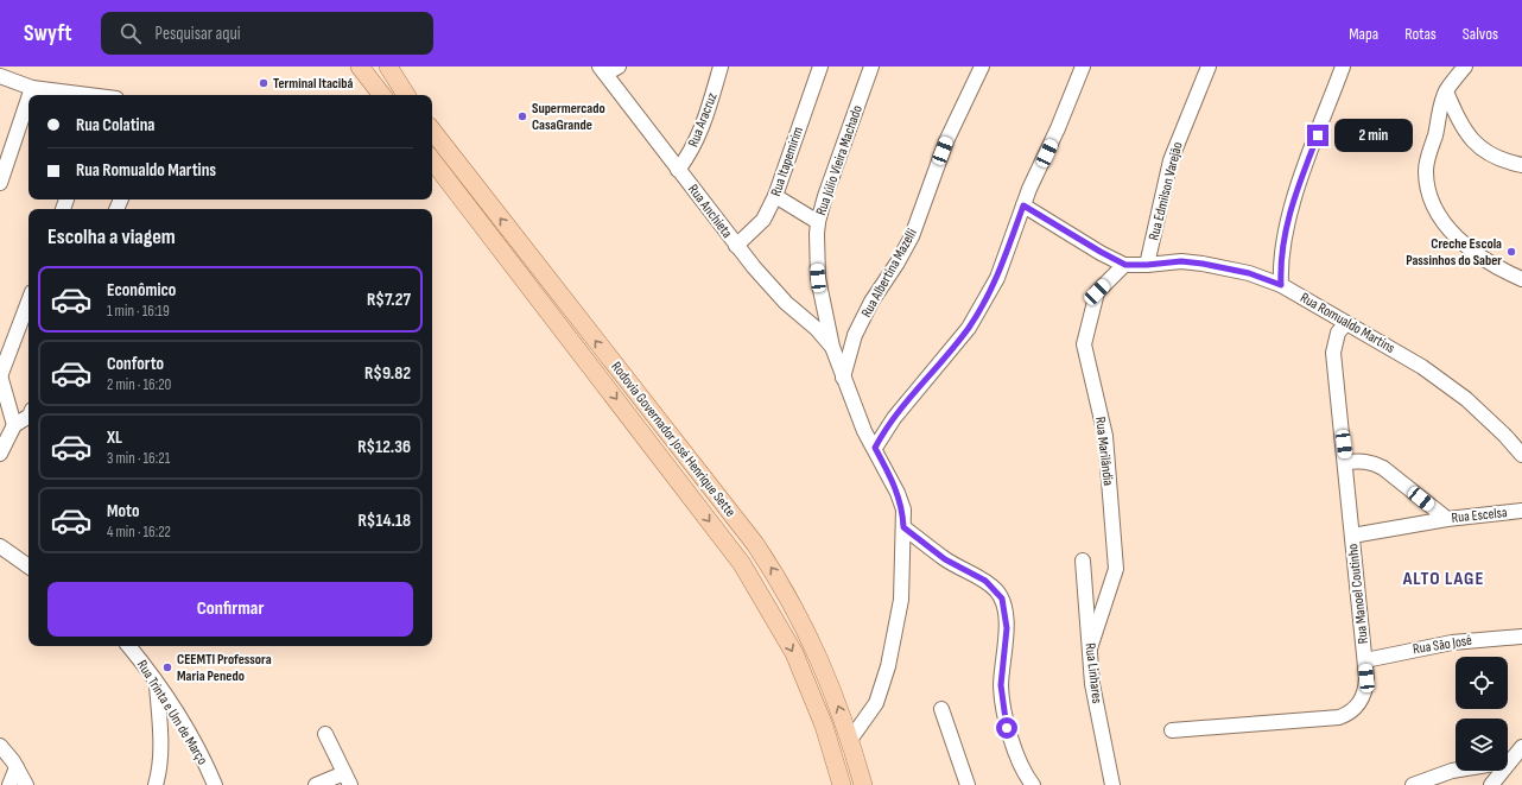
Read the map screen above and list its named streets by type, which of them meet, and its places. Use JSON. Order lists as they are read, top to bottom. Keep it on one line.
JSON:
{"streets":{"main road":["Rodovia Governador José Henrique Sette"],"street":["Rua Aracruz","Rua Júlio Vieira Machado","Rua Itapemirim","Rua Edmilson Varejão","Rua Anchieta","Rua Albertina Mazelli","Rua Romualdo Martins","Rua Marilândia","Rua Escelsa","Rua Manoel Coutinho","Rua São José","Rua Linhares","Rua Trinta e Um de Março"]},"crossings":[["Rua Aracruz","Rua Anchieta"],["Rua Júlio Vieira Machado","Rua Anchieta"],["Rua Júlio Vieira Machado","Rua Albertina Mazelli"],["Rua Júlio Vieira Machado","Rodovia Governador José Henrique Sette"],["Rua Itapemirim","Rua Anchieta"],["Rua Edmilson Varejão","Rua Romualdo Martins"],["Rua Romualdo Martins","Rua Marilândia"],["Rua Romualdo Martins","Rua Manoel Coutinho"],["Rua Marilândia","Rua Linhares"],["Rua Escelsa","Rua Manoel Coutinho"],["Rua Manoel Coutinho","Rua São José"]],"districts":["ALTO LAGE"],"places":["Terminal Itacibá","Supermercado CasaGrande","Creche Escola Passinhos do Saber","CEEMTI Professora Maria Penedo"],"page":{"header":"Swyft","search":"Pesquisar aqui","nav":["Mapa","Rotas","Salvos"],"banner":["Rua Colatina","Rua Romualdo Martins"],"bubble":"2 min","heading":"Escolha a viagem","list":[{"name":"Econômico","note":"1 min · 16:19","value":"R$7.27"},{"name":"Conforto","note":"2 min · 16:20","value":"R$9.82"},{"name":"XL","note":"3 min · 16:21","value":"R$12.36"},{"name":"Moto","note":"4 min · 16:22","value":"R$14.18"}],"buttons":"Confirmar"}}
